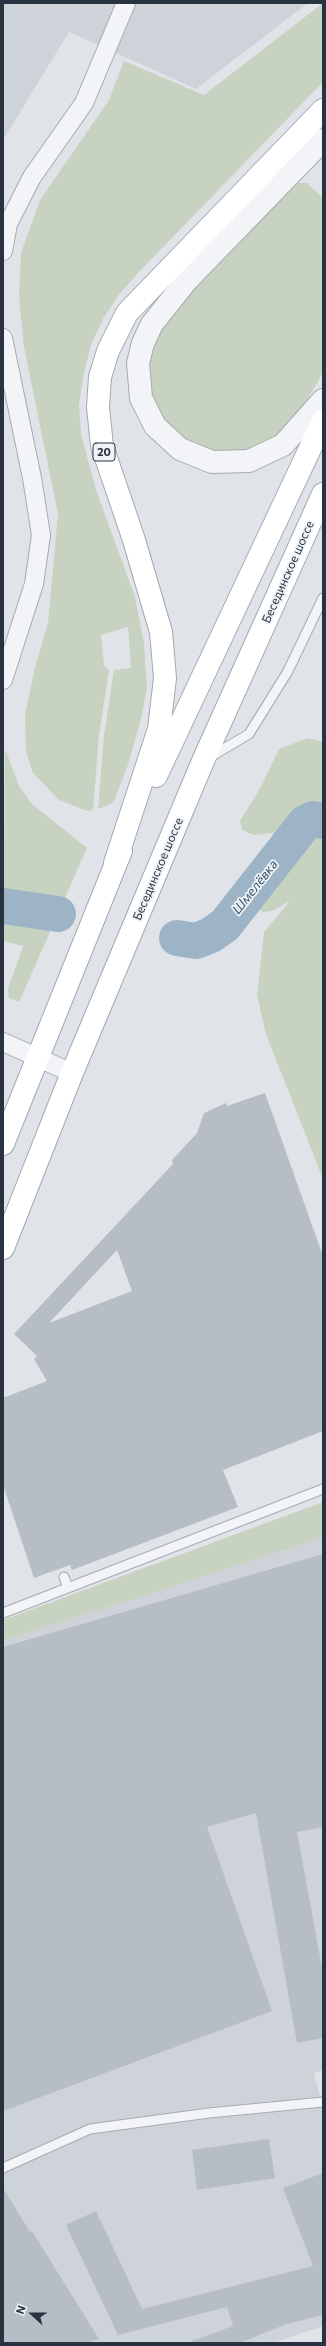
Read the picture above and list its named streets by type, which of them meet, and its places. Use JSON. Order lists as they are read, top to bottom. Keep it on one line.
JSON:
{"streets":{"main road":["20","Бесединское шоссе"]},"water":["Шмелёвка"],"north":"left"}
